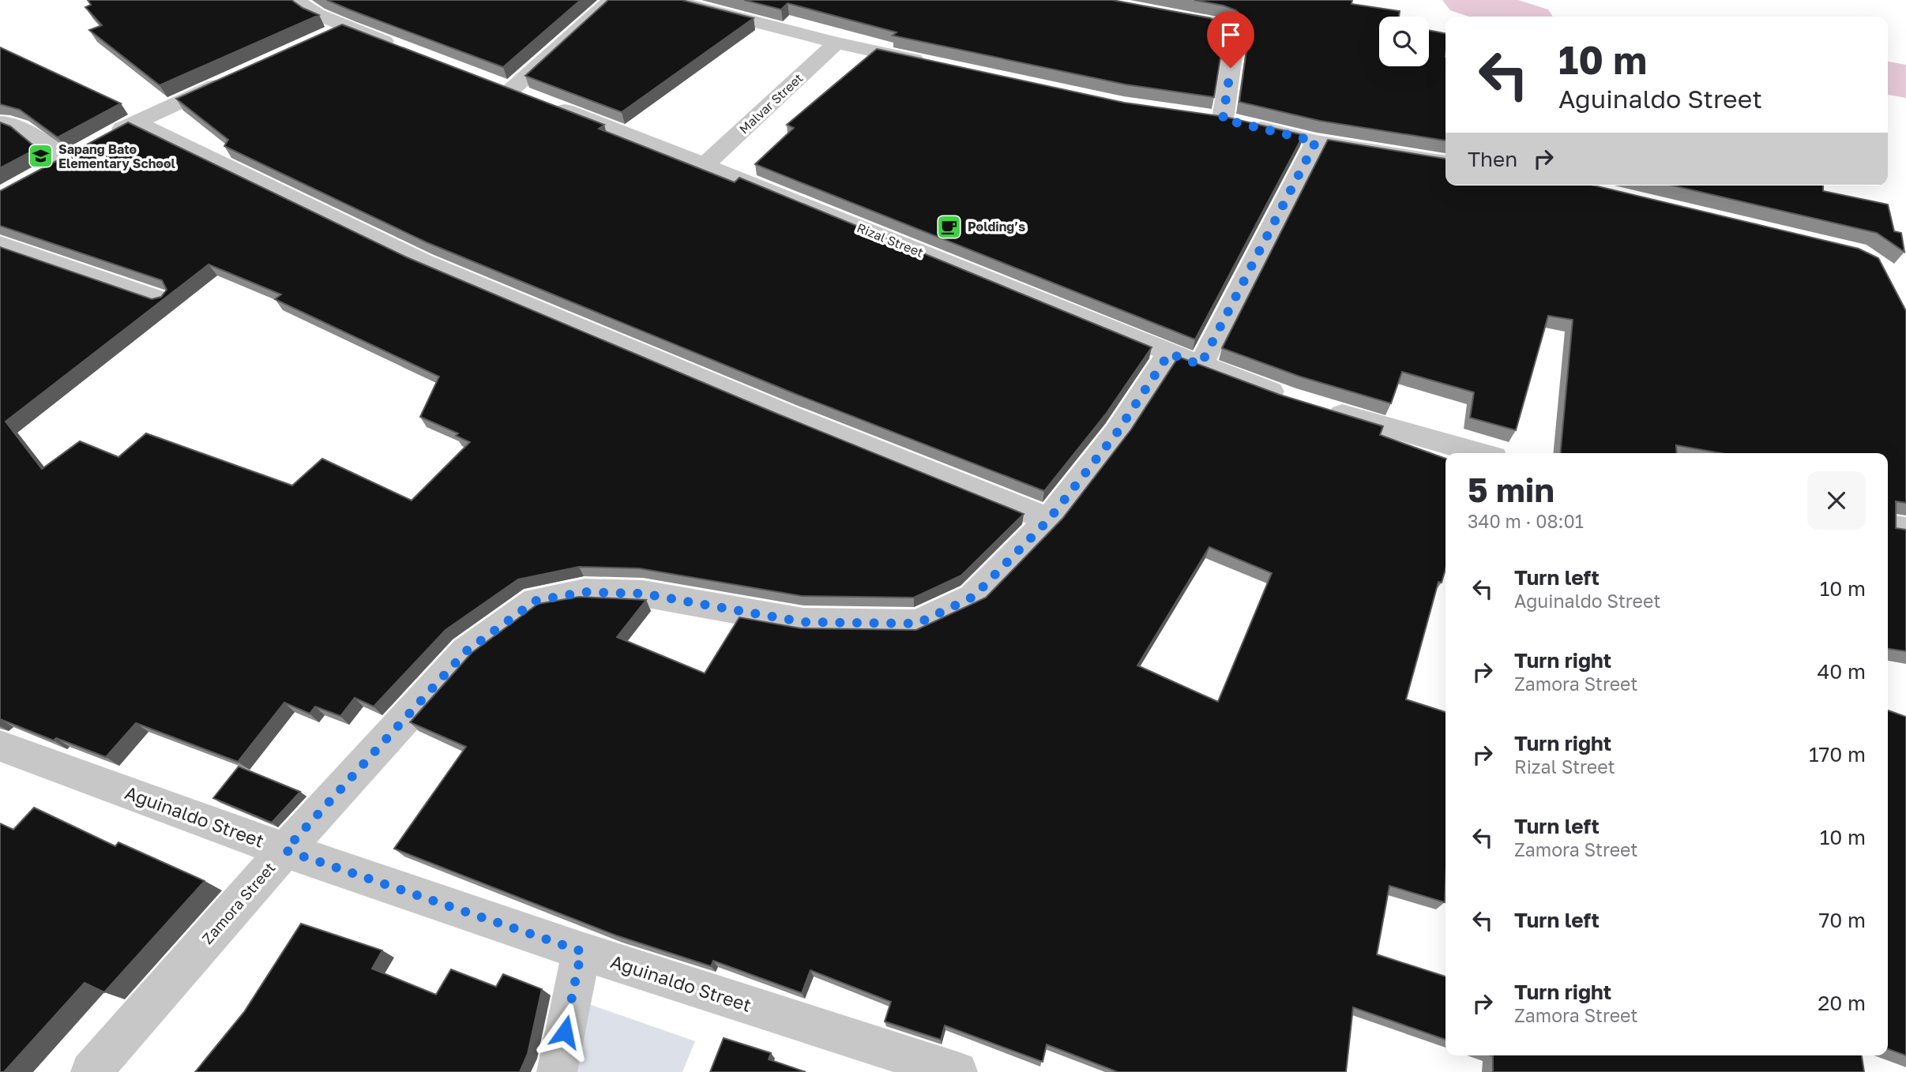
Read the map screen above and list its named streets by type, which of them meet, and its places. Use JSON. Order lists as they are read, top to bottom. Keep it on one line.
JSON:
{"streets":{"street":["Malvar Street","Rizal Street","Aguinaldo Street","Zamora Street"]},"crossings":[["Malvar Street","Rizal Street"],["Rizal Street","Zamora Street"],["Aguinaldo Street","Zamora Street"]],"places":{"school or university":["Sapang Bato Elementary School"],"cafe":["Polding’s"]},"page":{"turn":["10 m","Aguinaldo Street"],"then":"Then","heading":["5 min","340 m · 08:01"],"list":[{"name":"Turn left","note":"Aguinaldo Street","value":"10 m"},{"name":"Turn right","note":"Zamora Street","value":"40 m"},{"name":"Turn right","note":"Rizal Street","value":"170 m"},{"name":"Turn left","note":"Zamora Street","value":"10 m"},{"name":"Turn left","value":"70 m"},{"name":"Turn right","note":"Zamora Street","value":"20 m"}]}}
